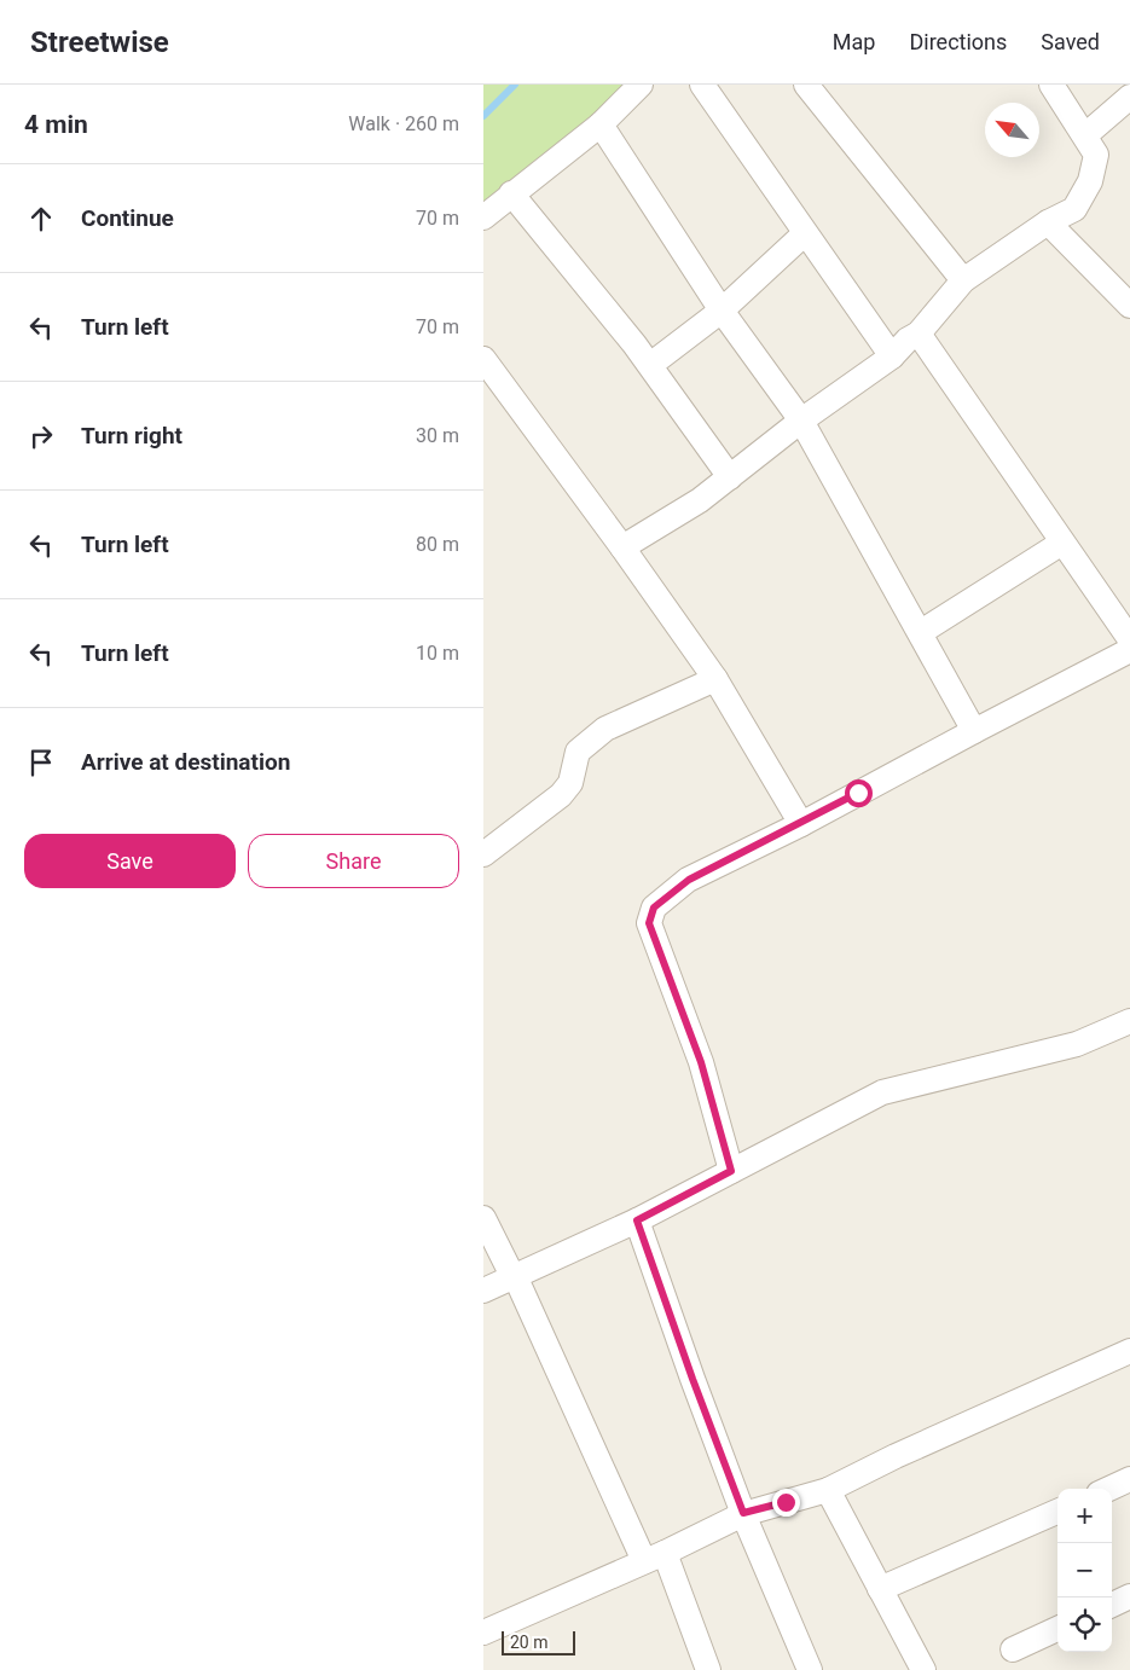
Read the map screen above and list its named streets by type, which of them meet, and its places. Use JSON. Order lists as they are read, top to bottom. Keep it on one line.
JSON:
{"scale_bar":"20 m","north":"top left","page":{"header":"Streetwise","nav":["Map","Directions","Saved"],"heading":["4 min","Walk · 260 m"],"list":[["Continue","70 m"],["Turn left","70 m"],["Turn right","30 m"],["Turn left","80 m"],["Turn left","10 m"],"Arrive at destination"],"buttons":["Save","Share"],"map_buttons":["+","−"],"scale":"20 m"}}
